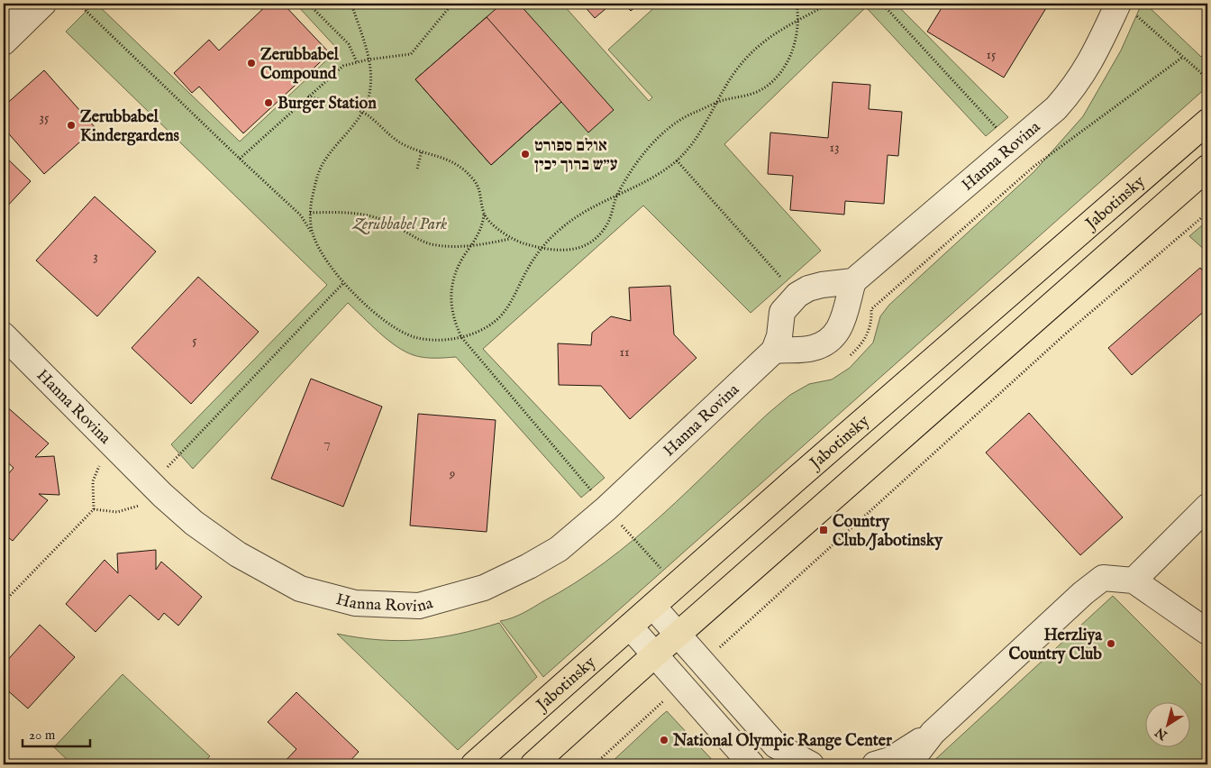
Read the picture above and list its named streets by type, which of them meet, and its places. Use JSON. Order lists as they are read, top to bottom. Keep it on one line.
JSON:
{"streets":{"main road":["Jabotinsky"],"street":["Hanna Rovina"]},"parks":["Zerubbabel Park"],"places":{"other":["Zerubbabel Compound","Burger Station","Zerubbabel Kindergardens","אולם ספורט ע״ש ברוך יכין","Herzliya Country Club","National Olympic Range Center"],"transit":["Country Club/Jabotinsky"]},"house_numbers":["15","35","13","3","5","11","7","9"],"scale_bar":"20 m","north":"bottom left"}
